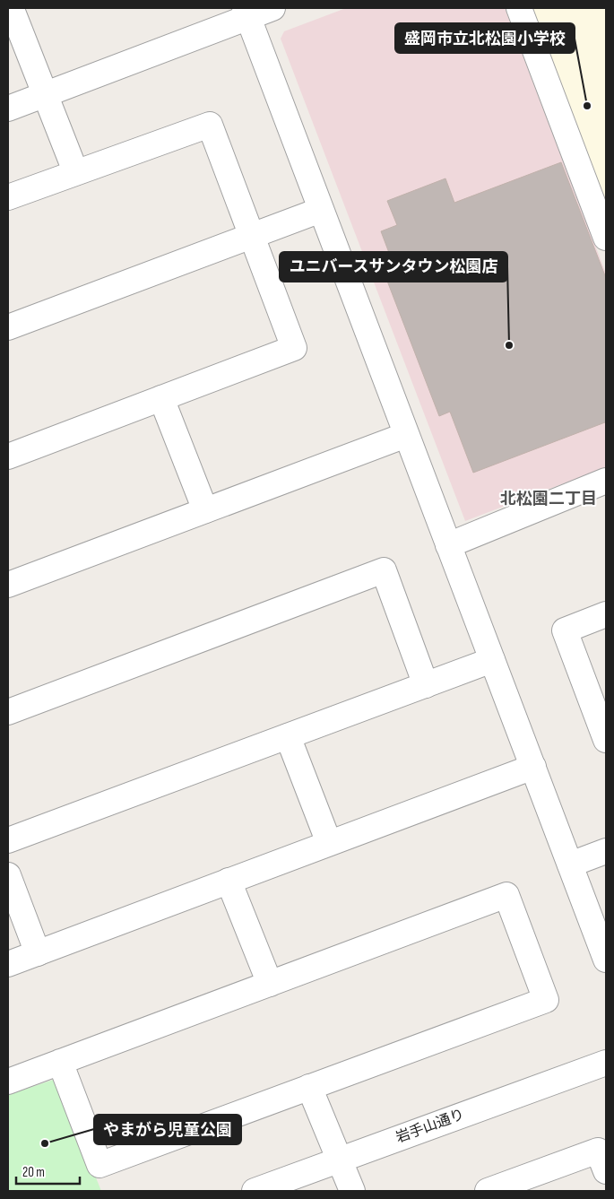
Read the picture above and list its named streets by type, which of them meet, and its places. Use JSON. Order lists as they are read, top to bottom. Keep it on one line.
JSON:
{"streets":{"street":["岩手山通り"]},"districts":["北松園二丁目"],"places":["盛岡市立北松園小学校","ユニバースサンタウン松園店","やまがら児童公園"],"scale_bar":"20 m"}
